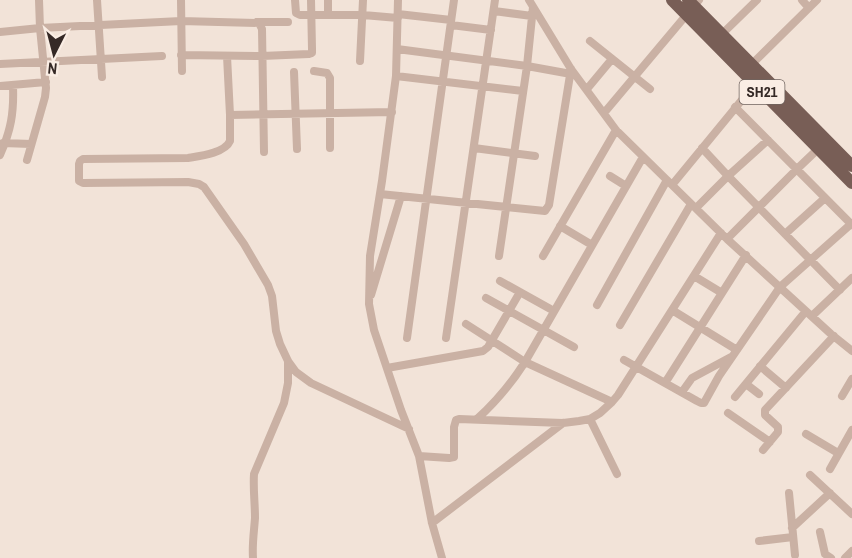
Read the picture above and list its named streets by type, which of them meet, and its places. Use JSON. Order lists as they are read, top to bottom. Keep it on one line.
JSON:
{"streets":{"main road":["SH21"]},"north":"bottom"}
